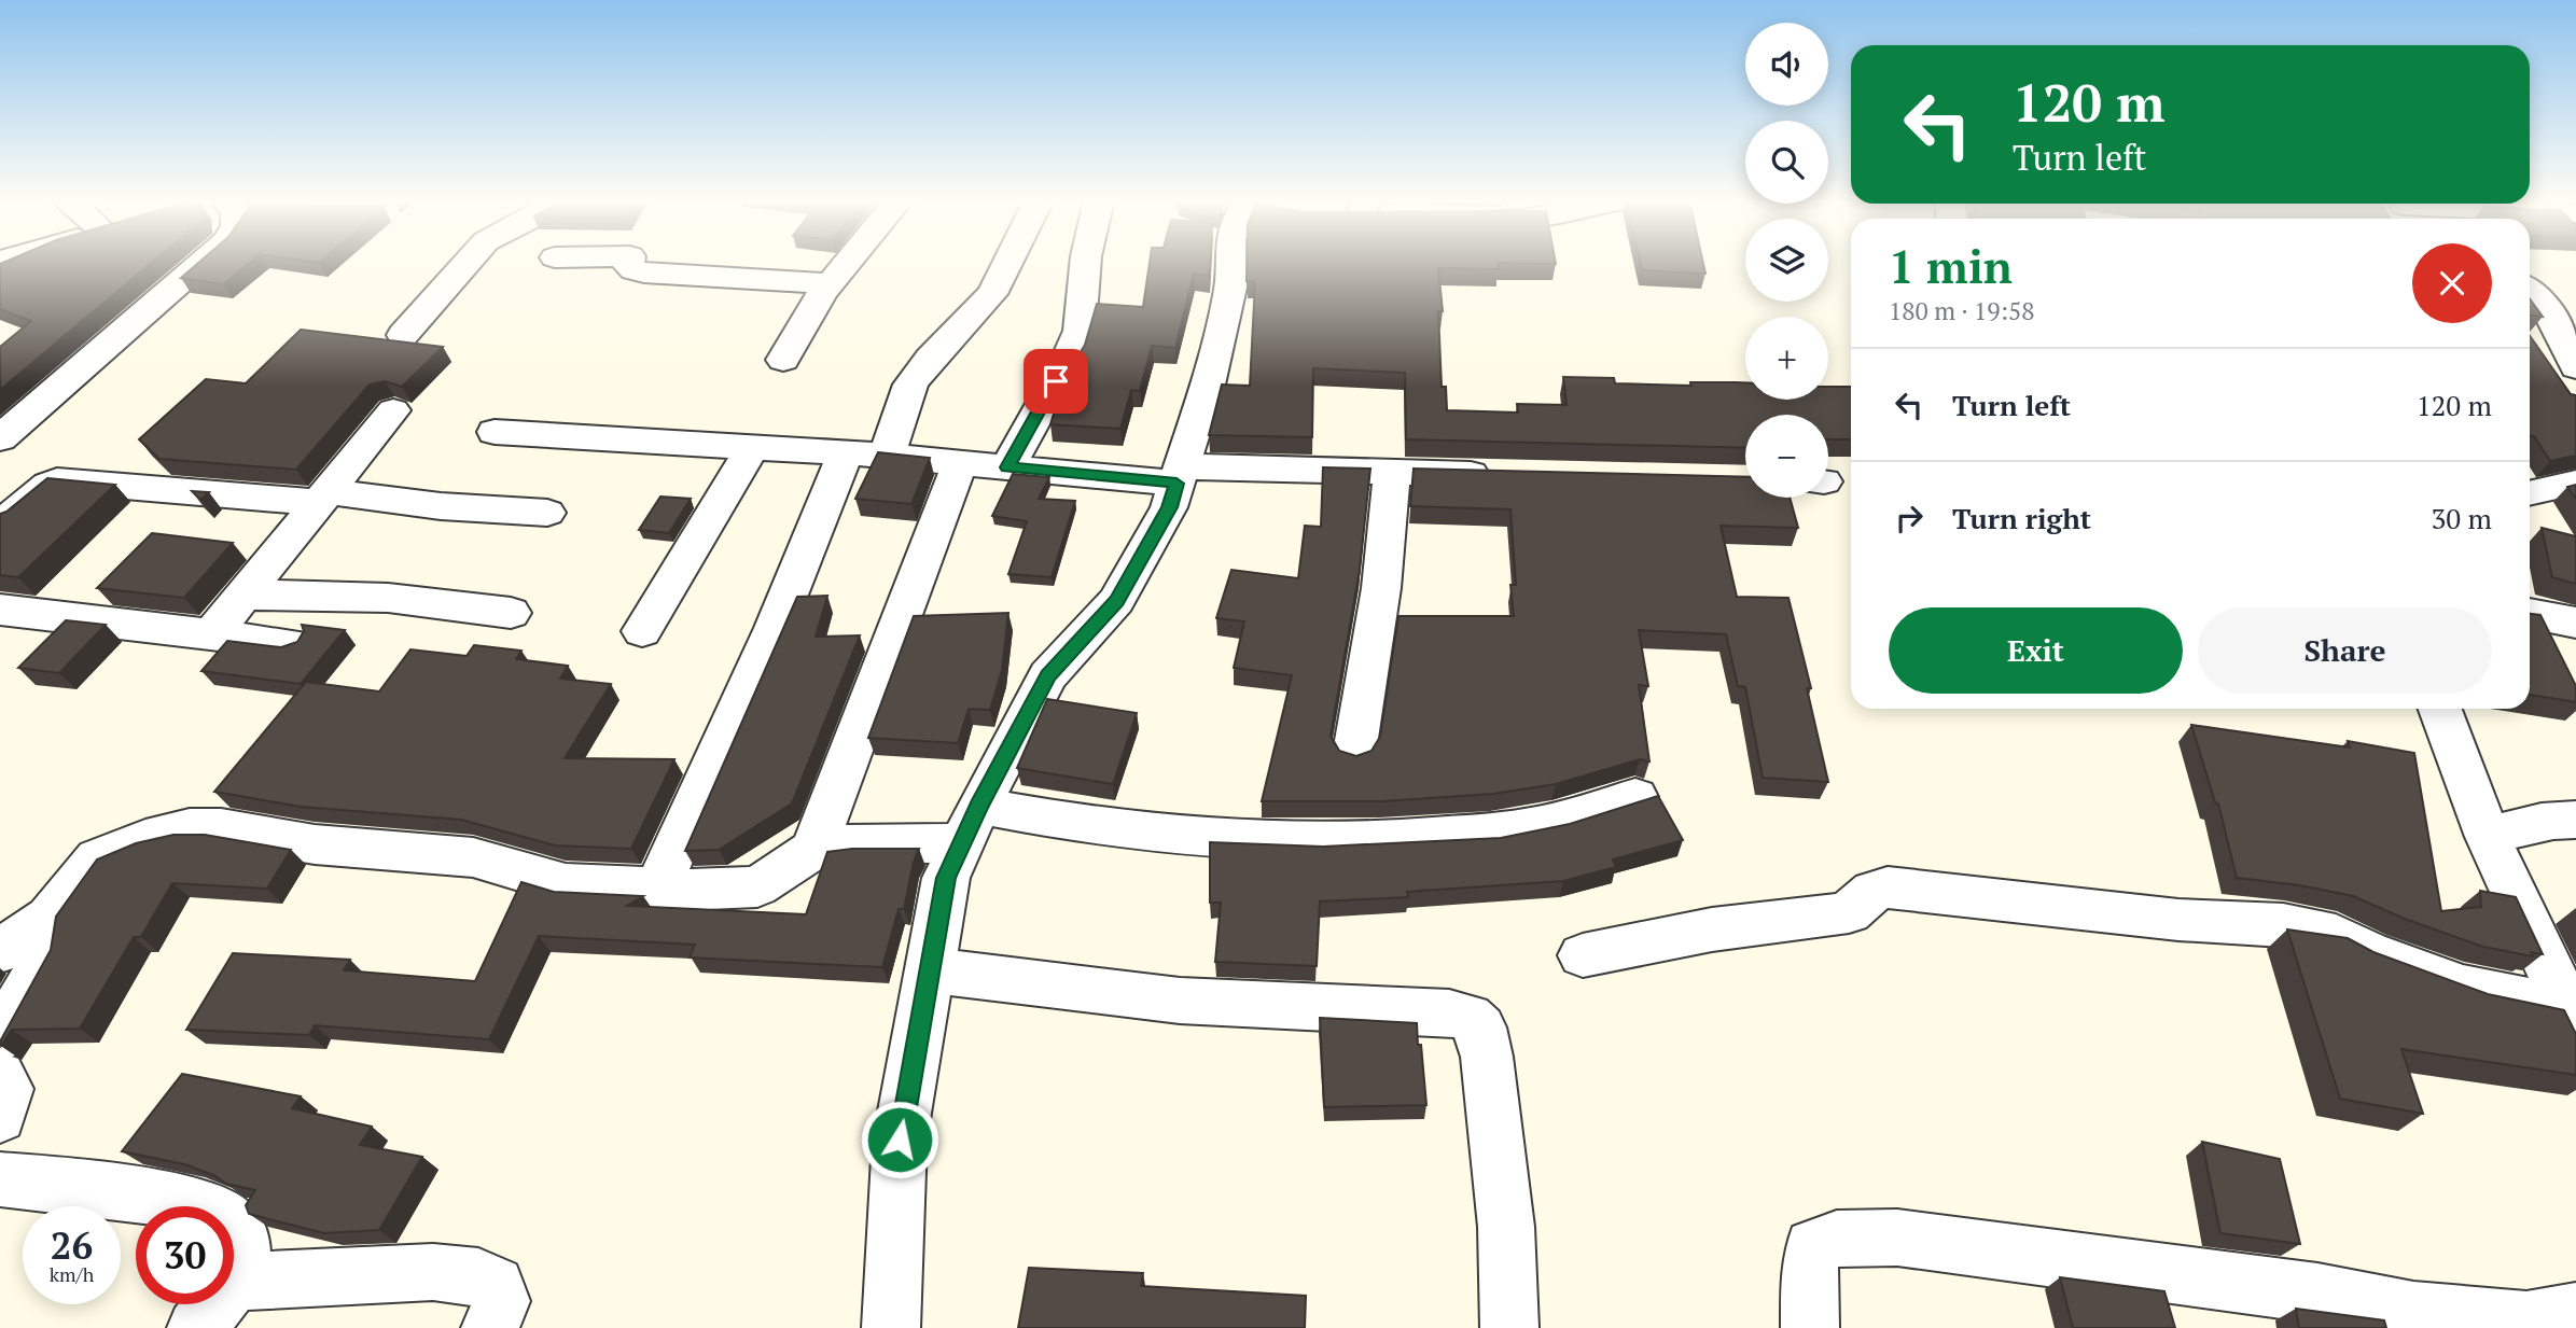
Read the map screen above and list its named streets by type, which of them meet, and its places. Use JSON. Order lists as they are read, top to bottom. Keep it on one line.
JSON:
{"page":{"map_buttons":["+","−"],"turn":["120 m","Turn left"],"heading":["1 min","180 m · 19:58"],"list":[{"name":"Turn left","value":"120 m"},{"name":"Turn right","value":"30 m"}],"buttons":["Exit","Share"],"speed":"26 km/h","limit":"30"}}
